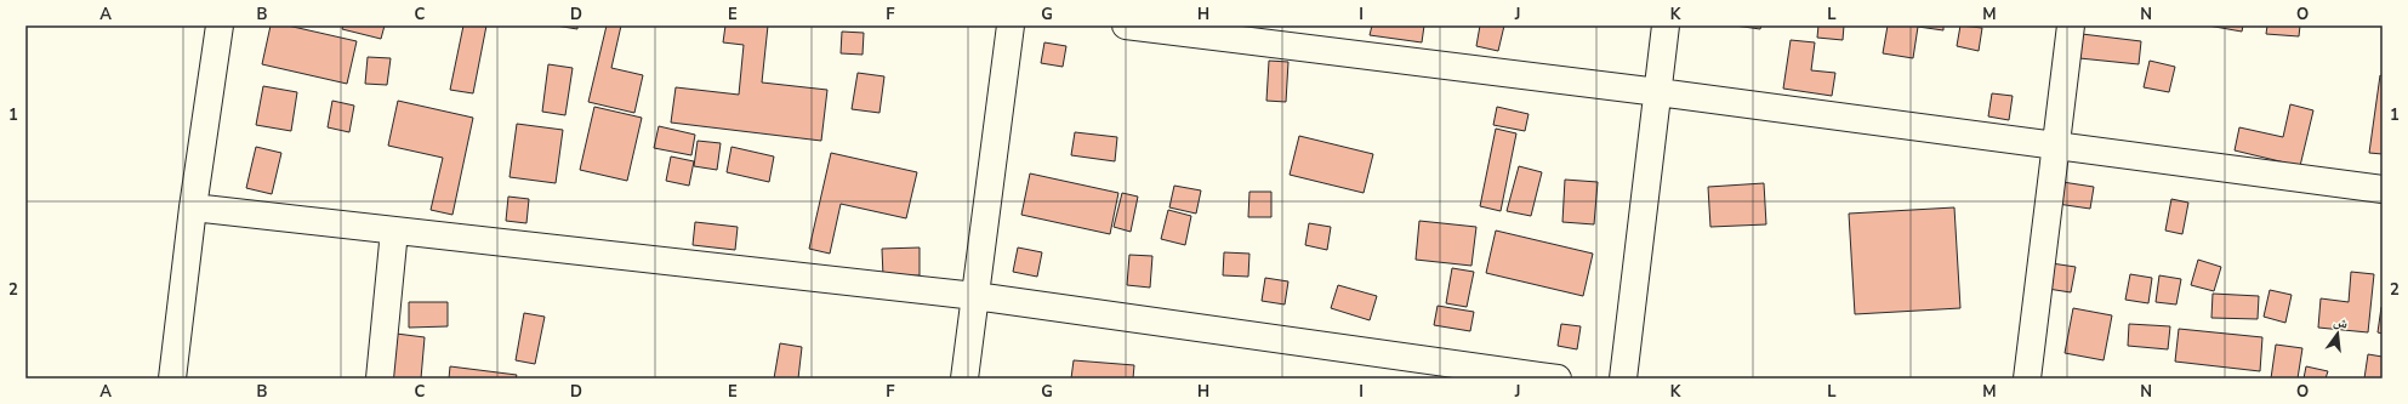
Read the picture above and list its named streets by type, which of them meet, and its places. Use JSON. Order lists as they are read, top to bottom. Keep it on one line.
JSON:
{"north":"top","grid":{"columns":["A","B","C","D","E","F","G","H","I","J","K","L","M","N","O"],"rows":["1","2"]}}
